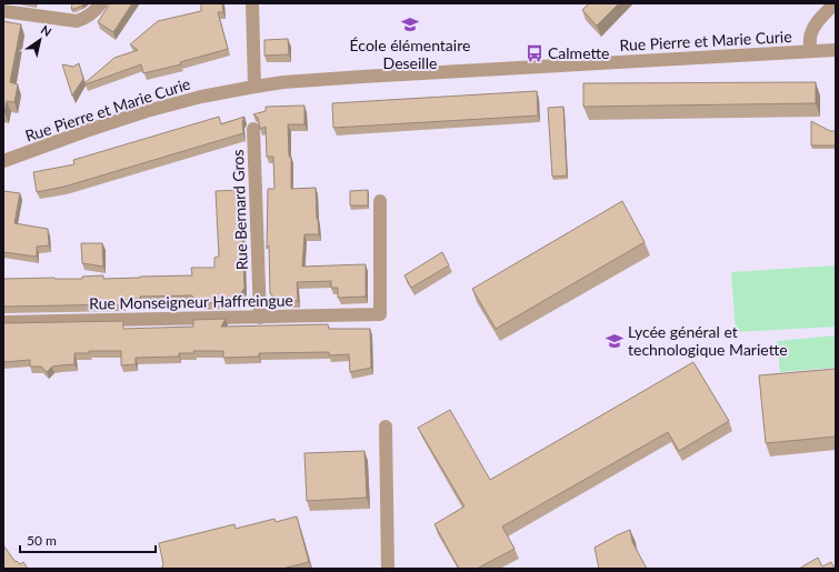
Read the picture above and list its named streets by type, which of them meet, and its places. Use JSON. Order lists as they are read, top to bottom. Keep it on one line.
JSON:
{"streets":{"street":["Rue Pierre et Marie Curie","Rue Bernard Gros","Rue Monseigneur Haffreingue"]},"crossings":[["Rue Bernard Gros","Rue Monseigneur Haffreingue"]],"places":{"school or university":["École élémentaire Deseille","Lycée général et technologique Mariette"],"bus stop":["Calmette"]},"scale_bar":"50 m","north":"top right"}
